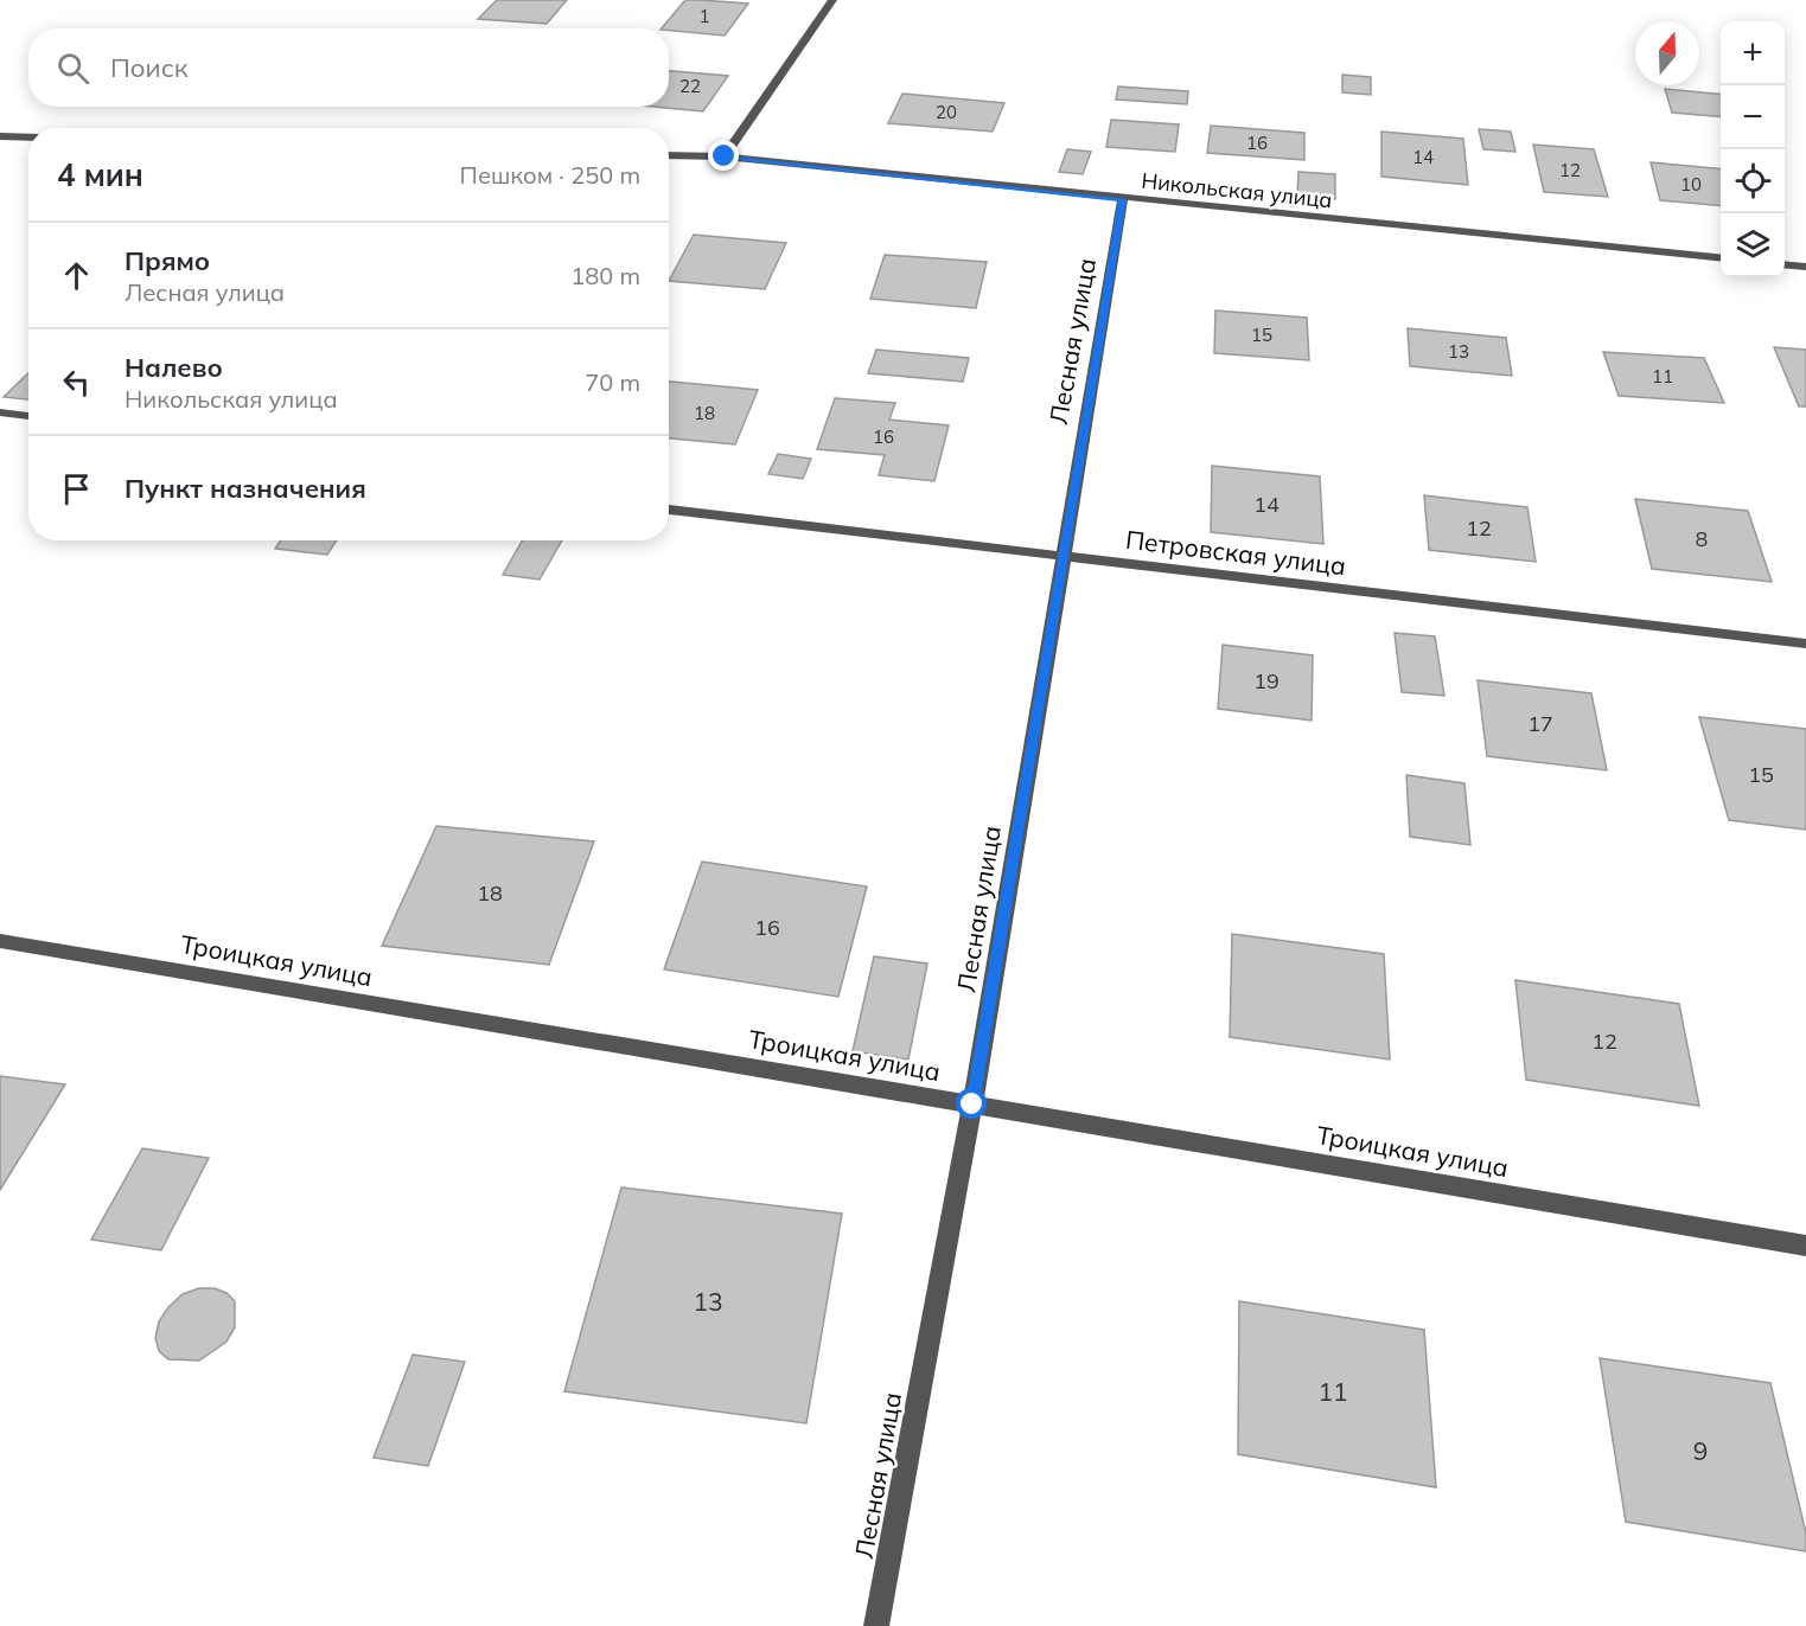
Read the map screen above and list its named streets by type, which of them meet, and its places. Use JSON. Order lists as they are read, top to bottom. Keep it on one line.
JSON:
{"streets":{"street":["Никольская улица","Лесная улица","Петровская улица","Троицкая улица"]},"crossings":[["Никольская улица","Лесная улица"],["Лесная улица","Петровская улица"],["Лесная улица","Троицкая улица"]],"house_numbers":["1","22","20","16","14","12","10","15","13","11","18","16","14","12","8","19","17","15","18","16","12","13","11","9"],"north":"top","page":{"map_buttons":["+","−"],"search":"Поиск","heading":["4 мин","Пешком · 250 m"],"list":[["Прямо","Лесная улица","180 m"],["Налево","Никольская улица","70 m"],"Пункт назначения"]}}
